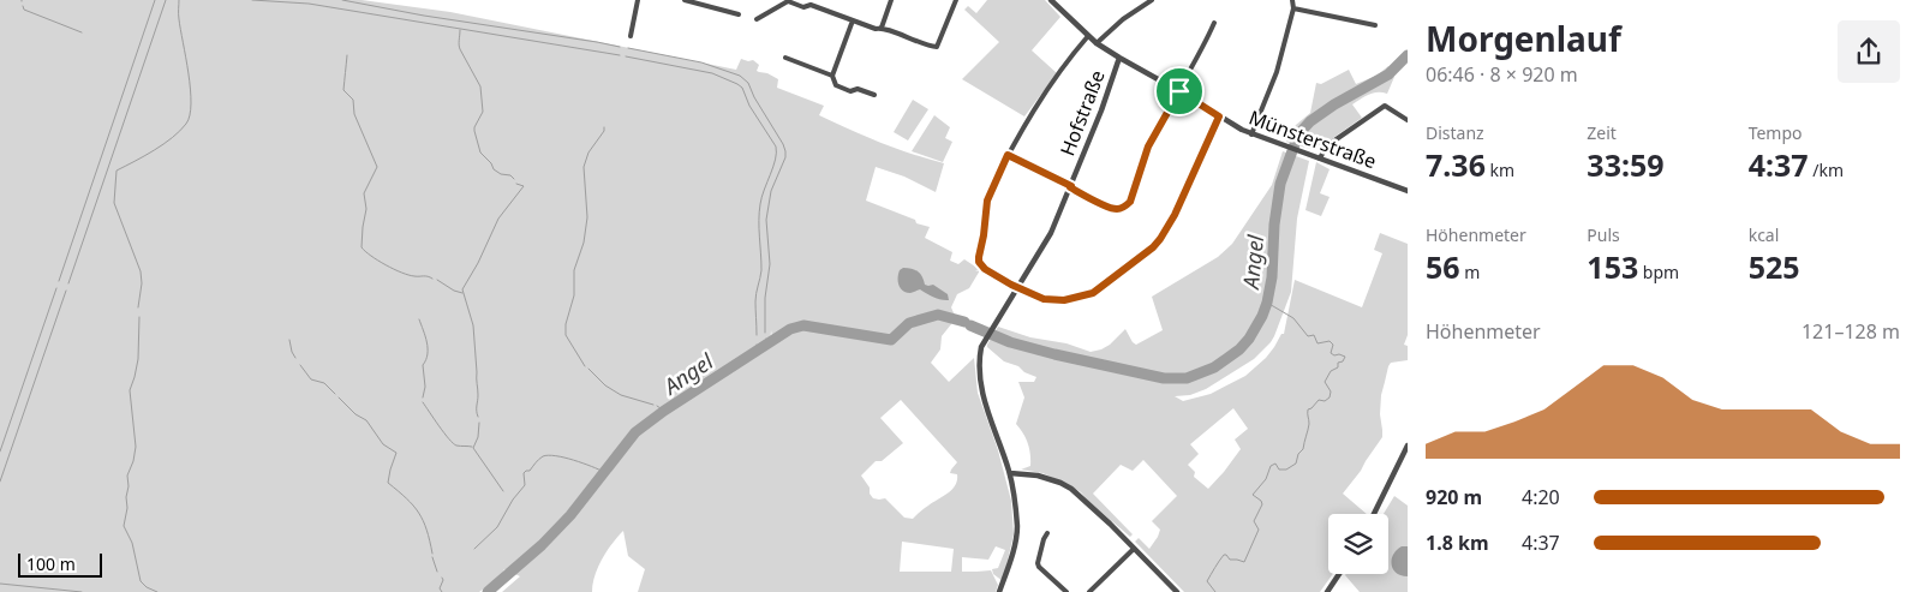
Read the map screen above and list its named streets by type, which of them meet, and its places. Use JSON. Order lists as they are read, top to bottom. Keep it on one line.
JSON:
{"streets":{"street":["Hofstraße","Münsterstraße"]},"crossings":[["Hofstraße","Münsterstraße"]],"water":["Angel"],"scale_bar":"100 m","page":{"heading":["Morgenlauf","06:46 · 8 × 920 m"],"stats":[["Distanz","7.36 km"],["Zeit","33:59"],["Tempo","4:37 /km"],["Höhenmeter","56 m"],["Puls","153 bpm"],["kcal","525"]],"chart":["Höhenmeter","121–128 m"],"list":[{"name":"920 m","note":"4:20"},{"name":"1.8 km","note":"4:37"}],"scale":"100 m"}}
